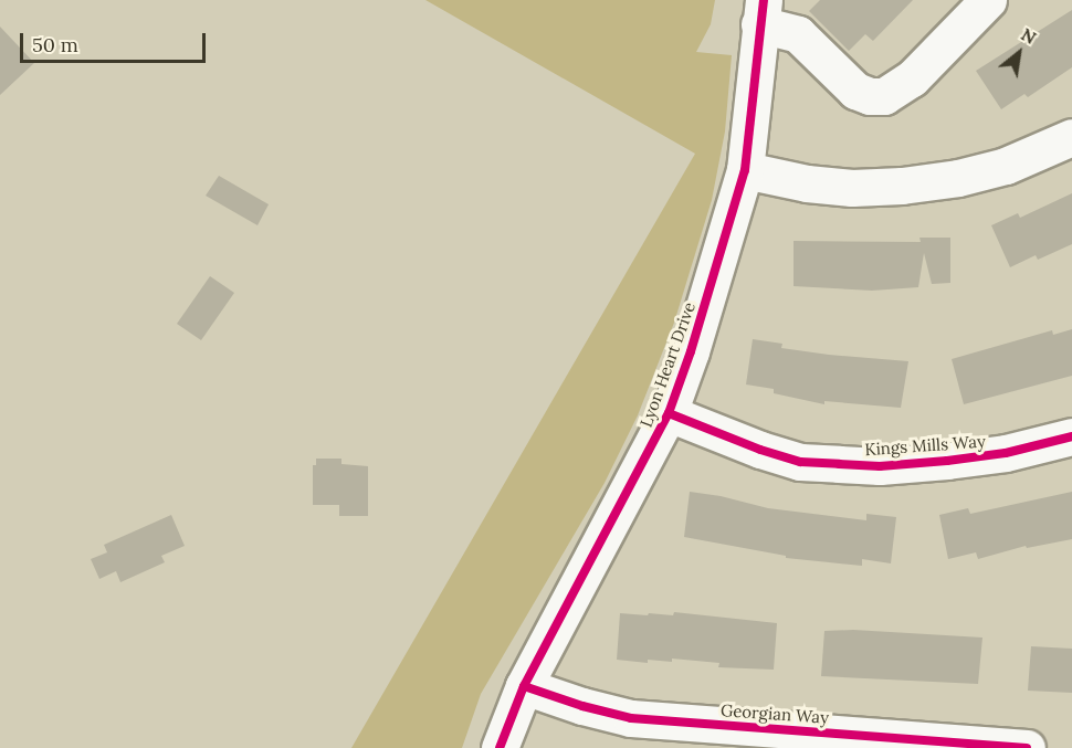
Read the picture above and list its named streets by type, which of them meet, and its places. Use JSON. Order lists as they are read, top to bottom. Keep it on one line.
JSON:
{"streets":{"street":["Lyon Heart Drive","Kings Mills Way","Georgian Way"]},"crossings":[["Lyon Heart Drive","Kings Mills Way"],["Lyon Heart Drive","Georgian Way"]],"scale_bar":"50 m","north":"top right"}
